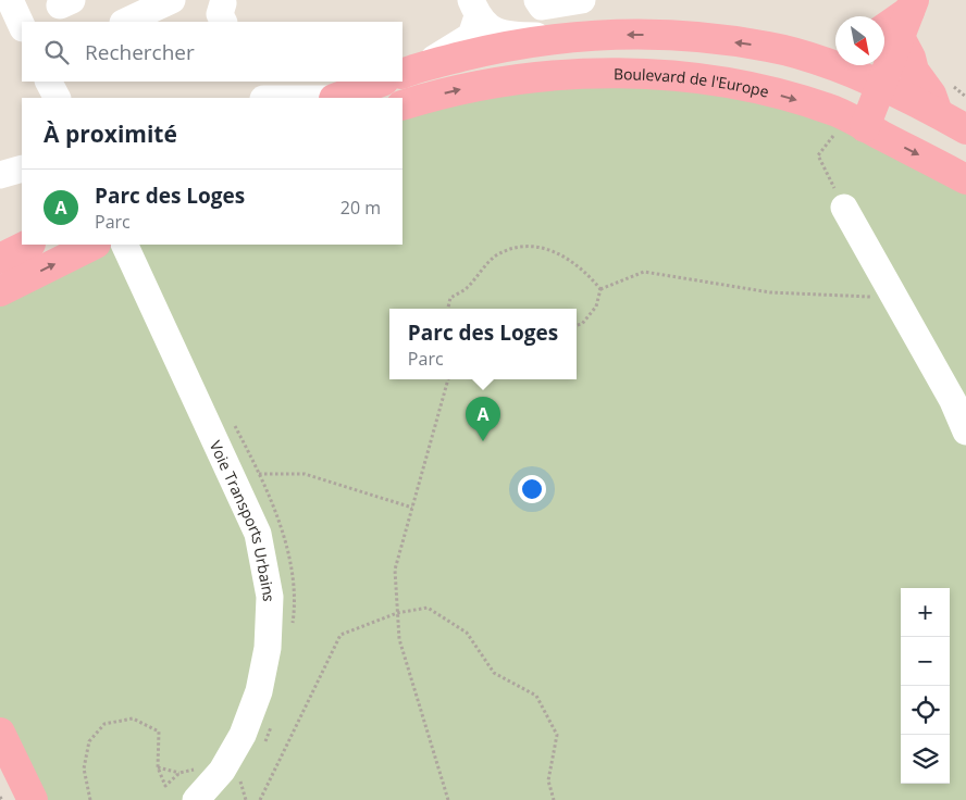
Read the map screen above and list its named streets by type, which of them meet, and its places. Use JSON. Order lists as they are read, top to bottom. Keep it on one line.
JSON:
{"streets":{"main road":["Boulevard de l'Europe"],"street":["Voie Transports Urbains"]},"north":"bottom right","page":{"search":"Rechercher","heading":"À proximité","list":[{"mark":"A","name":"Parc des Loges","note":"Parc","value":"20 m"}],"popup":["Parc des Loges","Parc"],"pins":"A","map_buttons":["+","−"]}}
